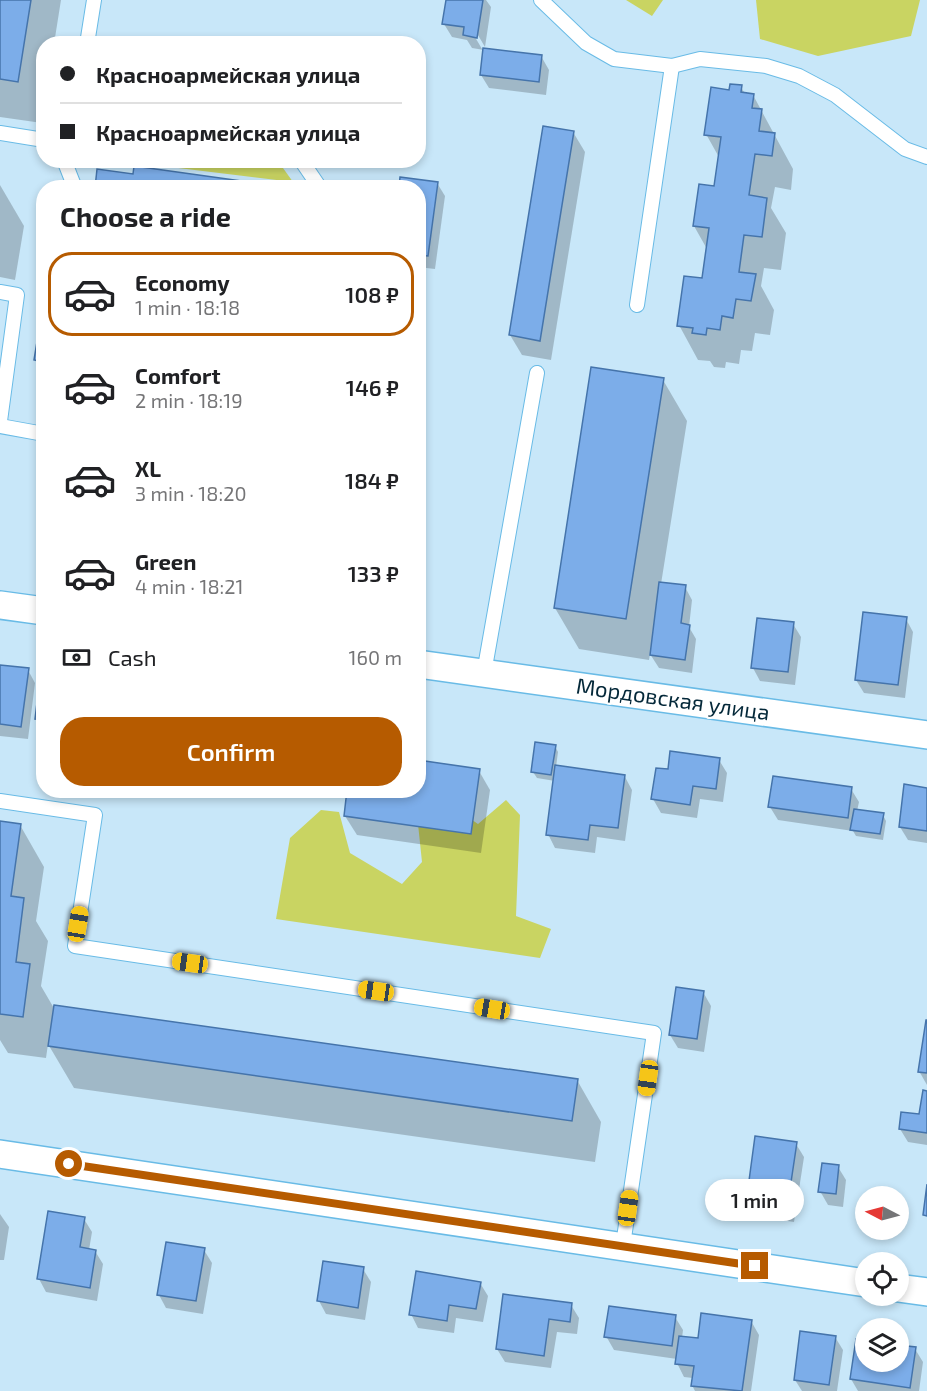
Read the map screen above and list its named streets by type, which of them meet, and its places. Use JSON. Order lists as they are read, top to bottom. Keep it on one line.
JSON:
{"streets":{"street":["Мордовская улица"]},"north":"left","page":{"banner":["Красноармейская улица","Красноармейская улица"],"heading":"Choose a ride","list":[{"name":"Economy","note":"1 min · 18:18","value":"108 ₽"},{"name":"Comfort","note":"2 min · 18:19","value":"146 ₽"},{"name":"XL","note":"3 min · 18:20","value":"184 ₽"},{"name":"Green","note":"4 min · 18:21","value":"133 ₽"}],"pay":["Cash","160 m"],"buttons":"Confirm","bubble":"1 min"}}
